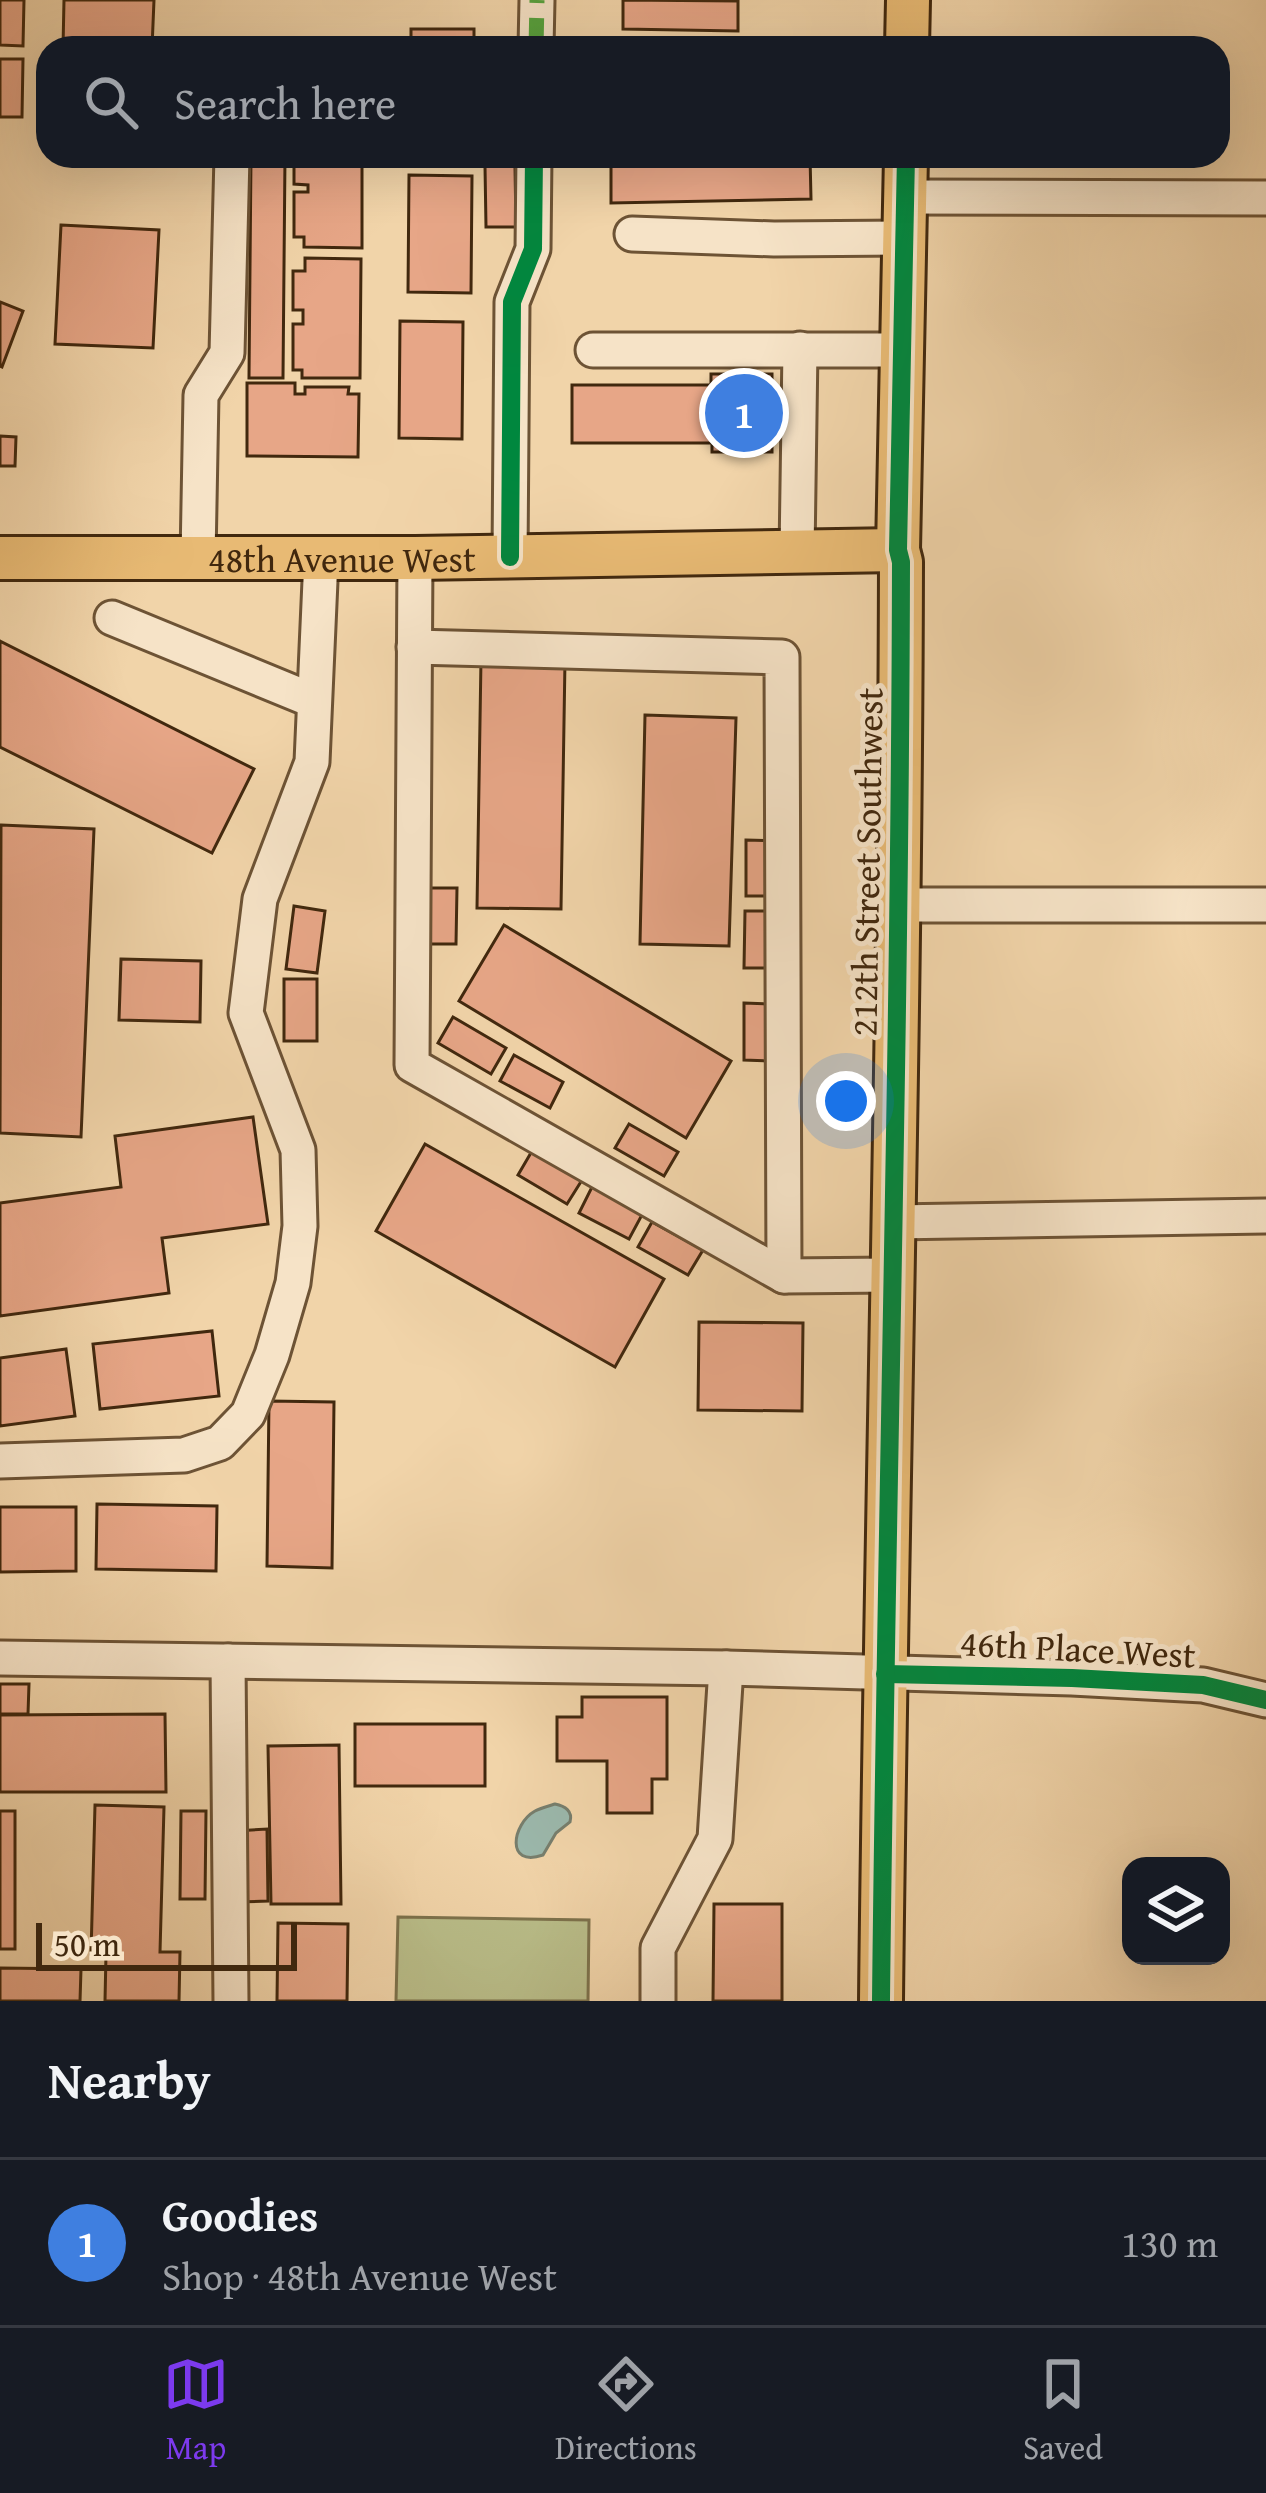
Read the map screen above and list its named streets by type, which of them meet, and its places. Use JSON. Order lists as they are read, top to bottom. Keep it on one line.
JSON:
{"streets":{"main road":["48th Avenue West","212th Street Southwest"],"street":["46th Place West"]},"crossings":[["48th Avenue West","212th Street Southwest"],["212th Street Southwest","46th Place West"]],"scale_bar":"50 m","page":{"search":"Search here","pins":"1","scale":"50 m","heading":"Nearby","list":[{"mark":"1","name":"Goodies","note":"Shop · 48th Avenue West","value":"130 m"}],"nav":["Map","Directions","Saved"]}}
